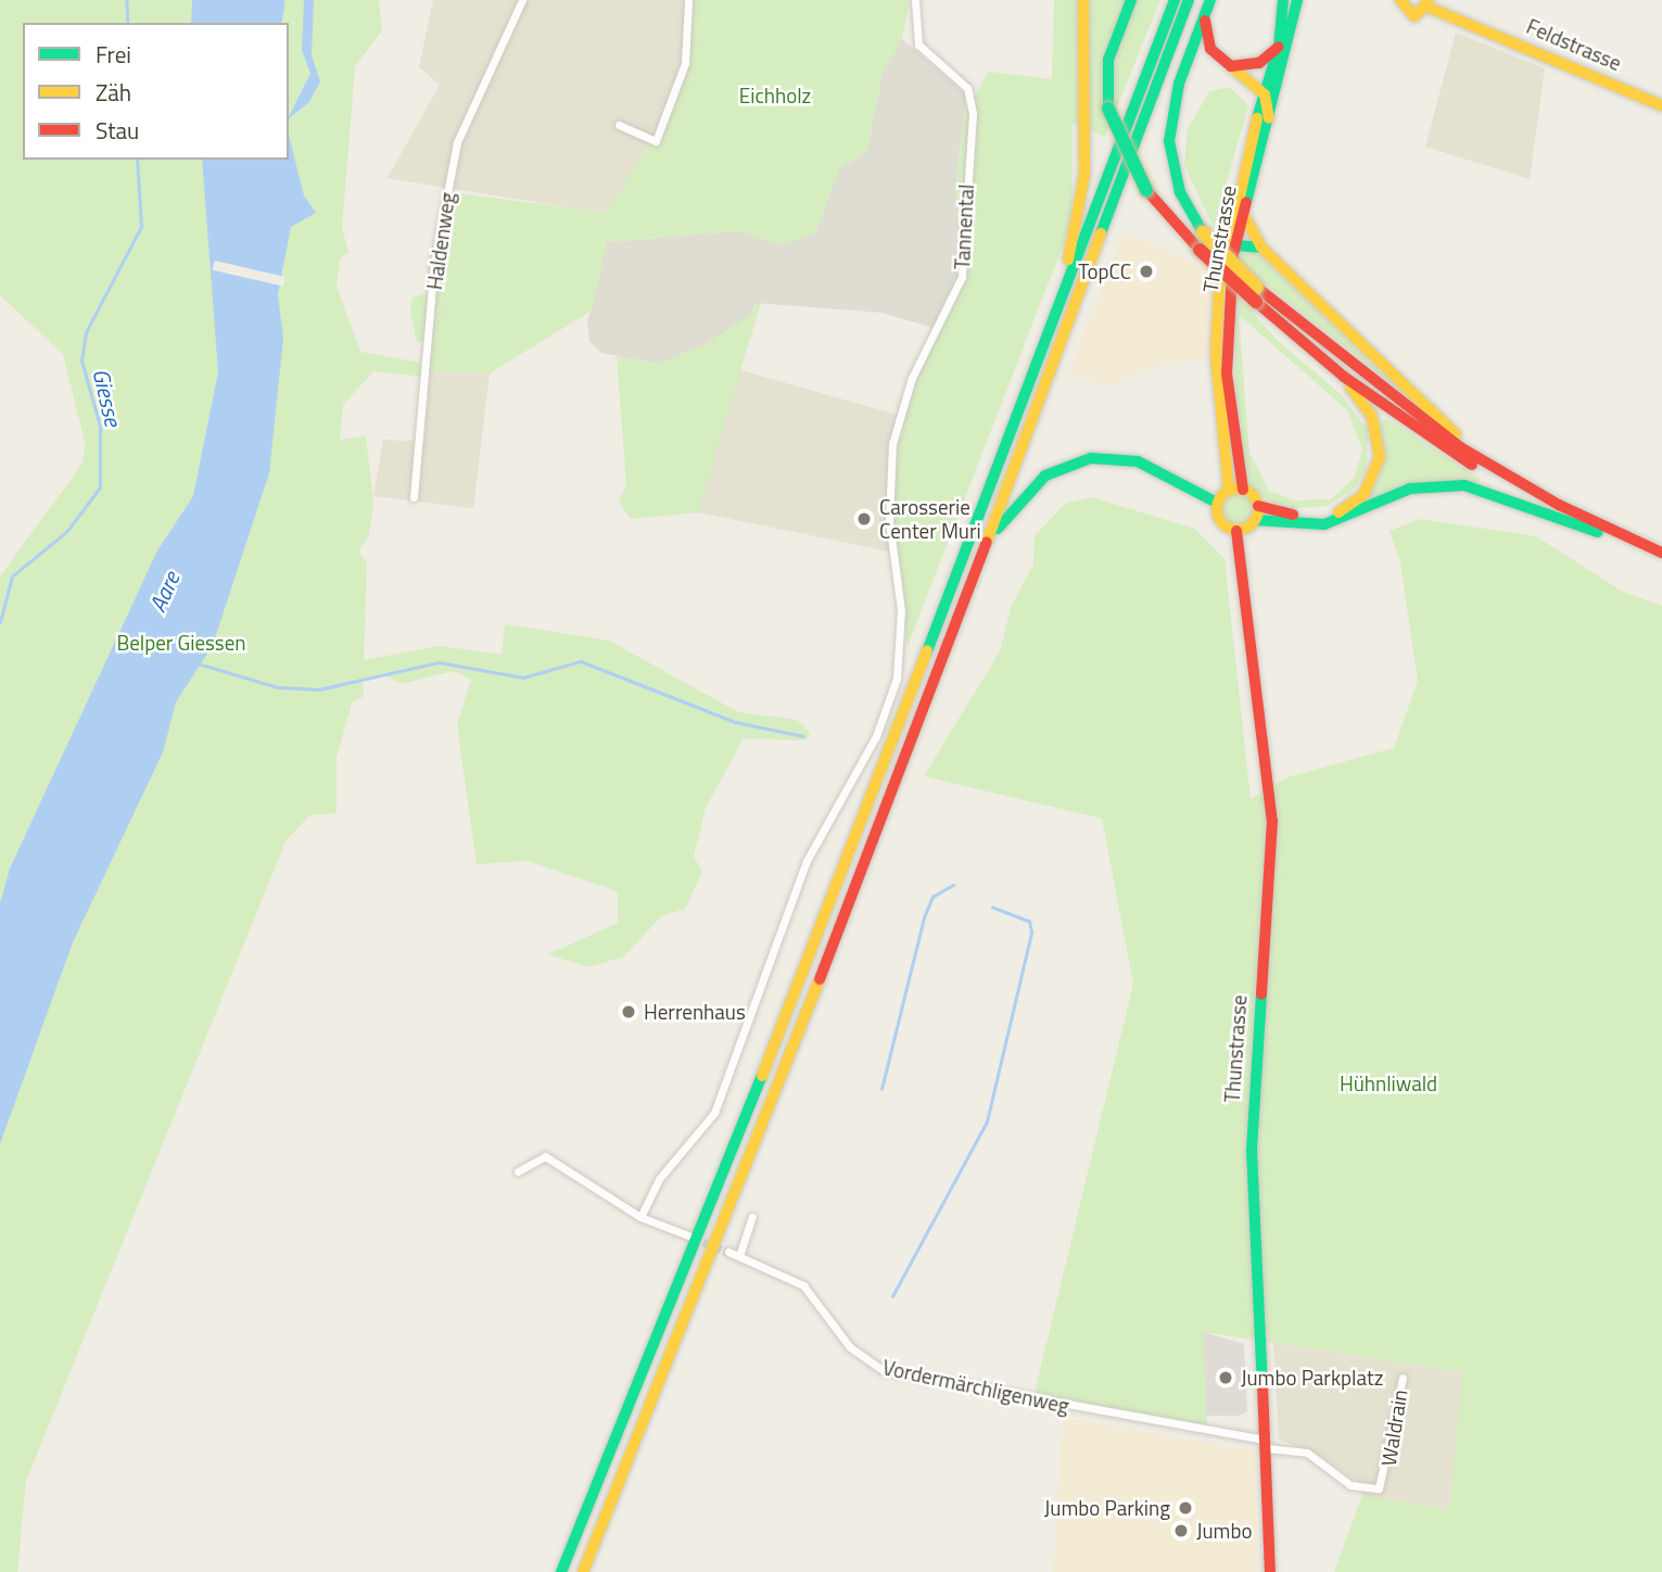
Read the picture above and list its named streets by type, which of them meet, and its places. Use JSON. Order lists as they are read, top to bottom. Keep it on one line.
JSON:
{"streets":{"main road":["Feldstrasse","Thunstrasse"],"street":["Tannental","Haldenweg","Vordermärchligenweg","Waldrain"]},"crossings":[["Thunstrasse","Vordermärchligenweg"],["Thunstrasse","Waldrain"],["Vordermärchligenweg","Waldrain"]],"water":["Giesse","Aare"],"parks":["Eichholz","Belper Giessen","Hühnliwald"],"places":["TopCC","Carosserie Center Muri","Herrenhaus","Jumbo Parkplatz","Jumbo Parking","Jumbo"],"legend":["Frei","Zäh","Stau"]}
